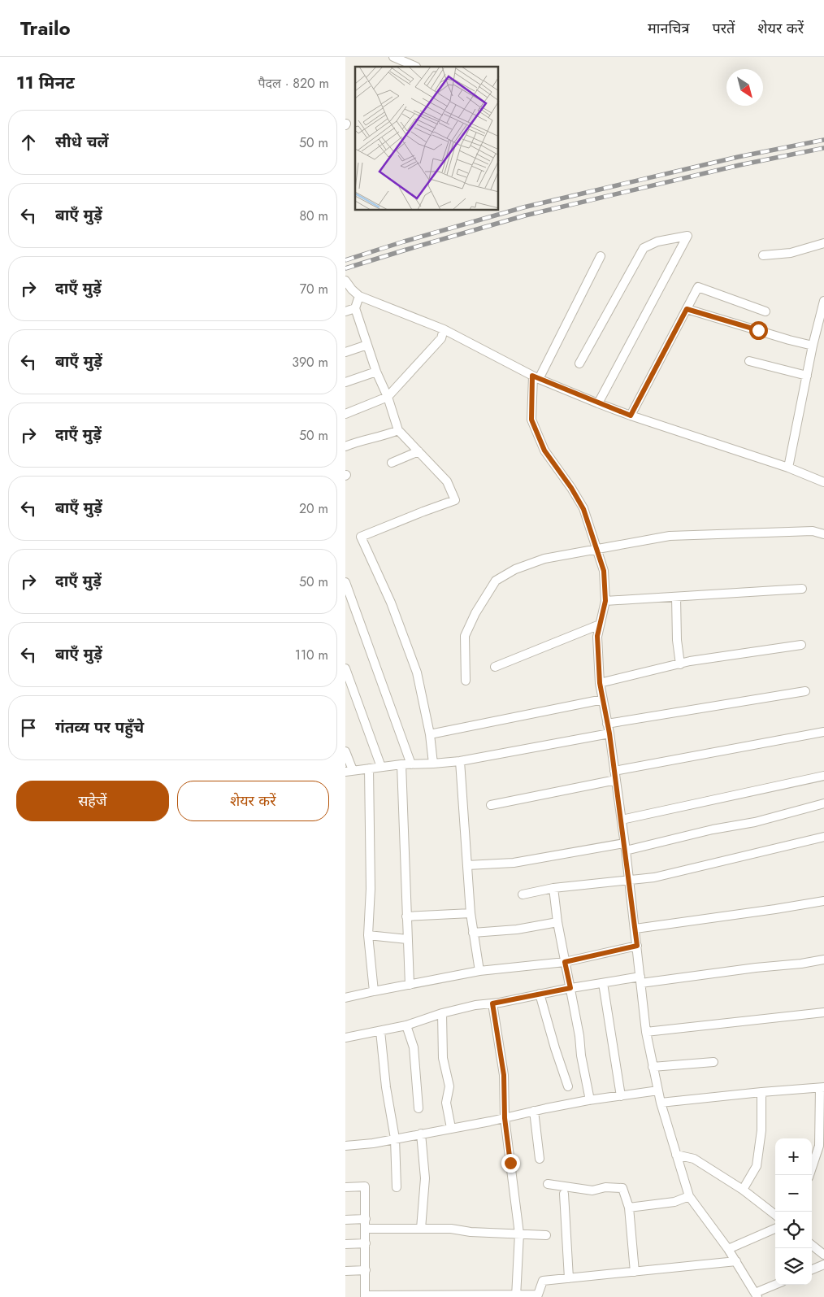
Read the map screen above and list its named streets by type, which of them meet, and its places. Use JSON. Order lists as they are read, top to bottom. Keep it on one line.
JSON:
{"north":"bottom right","page":{"header":"Trailo","nav":["मानचित्र","परतें","शेयर करें"],"heading":["11 मिनट","पैदल · 820 m"],"list":[["सीधे चलें","50 m"],["बाएँ मुड़ें","80 m"],["दाएँ मुड़ें","70 m"],["बाएँ मुड़ें","390 m"],["दाएँ मुड़ें","50 m"],["बाएँ मुड़ें","20 m"],["दाएँ मुड़ें","50 m"],["बाएँ मुड़ें","110 m"],"गंतव्य पर पहुँचे"],"buttons":["सहेजें","शेयर करें"],"map_buttons":["+","−"]}}
